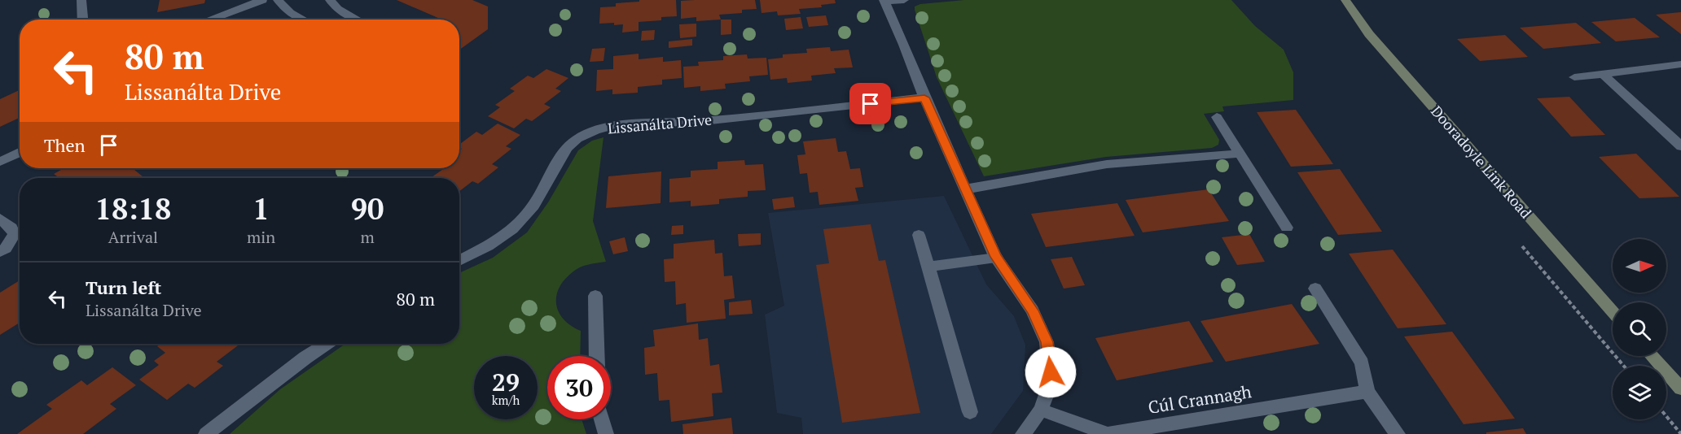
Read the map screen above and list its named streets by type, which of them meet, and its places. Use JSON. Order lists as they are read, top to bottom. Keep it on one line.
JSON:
{"streets":{"main road":["Dooradoyle Link Road"],"street":["Lissanálta Drive","Cúl Crannagh"]},"north":"right","page":{"turn":["80 m","Lissanálta Drive"],"then":"Then","eta":["18:18","Arrival","1","min","90","m"],"list":[{"name":"Turn left","note":"Lissanálta Drive","value":"80 m"}],"speed":"29 km/h","limit":"30"}}
